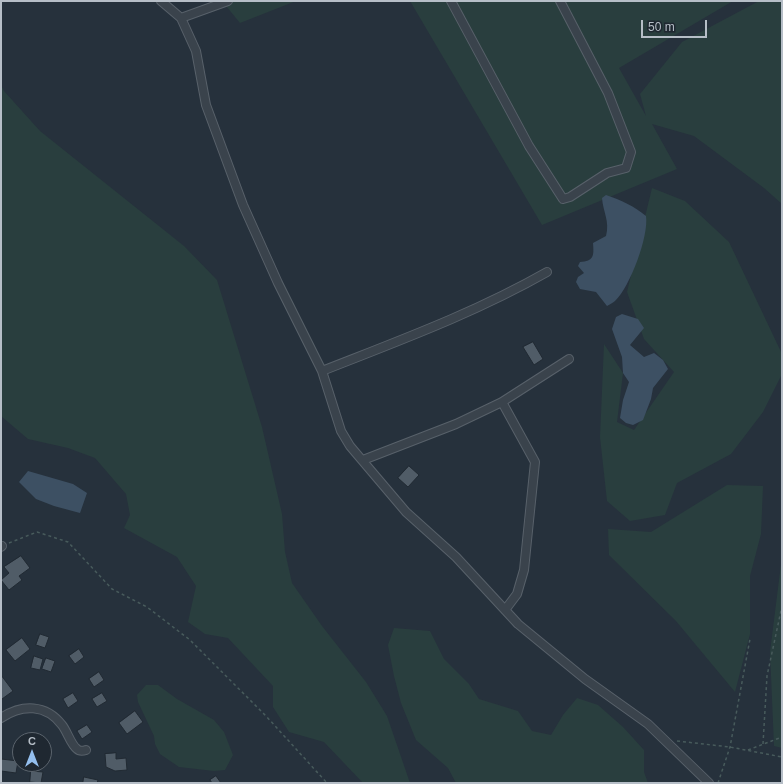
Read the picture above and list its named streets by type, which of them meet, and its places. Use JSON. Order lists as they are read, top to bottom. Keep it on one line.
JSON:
{"scale_bar":"50 m","north":"top"}
